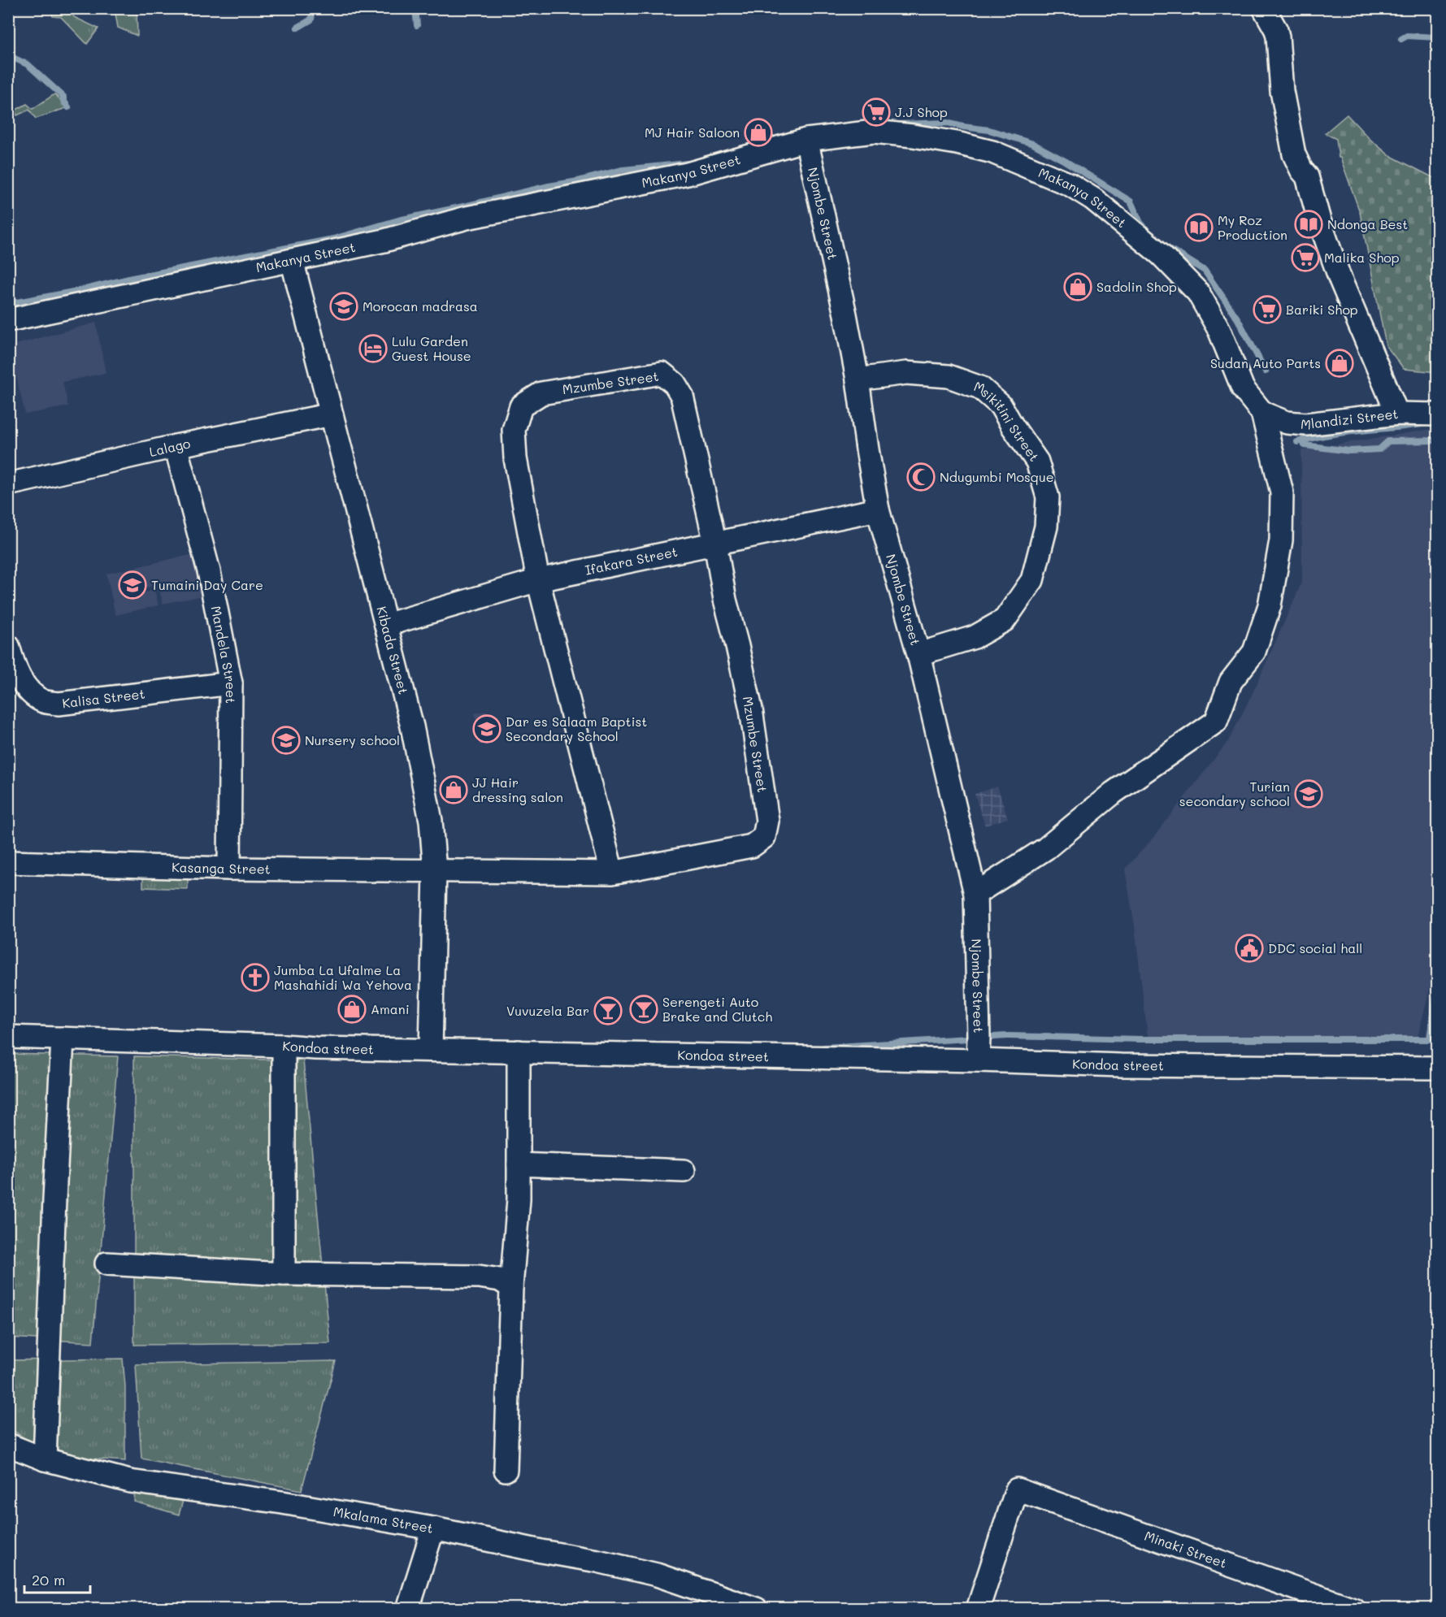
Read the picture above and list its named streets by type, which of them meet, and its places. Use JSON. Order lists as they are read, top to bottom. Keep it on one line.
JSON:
{"streets":{"street":["Makanya Street","Njombe Street","Mzumbe Street","Mlandizi Street","Msikitini Street","Lalago","Ifakara Street","Kibada Street","Mandela Street","Kalisa Street","Kasanga Street","Kondoa street","Mkalama Street","Minaki Street"]},"crossings":[["Makanya Street","Njombe Street"],["Makanya Street","Mlandizi Street"],["Makanya Street","Kibada Street"],["Njombe Street","Msikitini Street"],["Njombe Street","Ifakara Street"],["Njombe Street","Kondoa street"],["Mzumbe Street","Ifakara Street"],["Mzumbe Street","Kibada Street"],["Mzumbe Street","Kasanga Street"],["Lalago","Kibada Street"],["Lalago","Mandela Street"],["Ifakara Street","Kibada Street"],["Kibada Street","Kasanga Street"],["Kibada Street","Kondoa street"],["Mandela Street","Kalisa Street"],["Mandela Street","Kasanga Street"]],"places":{"supermarket":["J.J Shop","Malika Shop","Bariki Shop"],"shop":["MJ Hair Saloon","Sadolin Shop","Sudan Auto Parts","JJ Hair dressing salon","Amani"],"library":["Ndonga Best","My Roz Production"],"school or university":["Morocan madrasa","Tumaini Day Care","Dar es Salaam Baptist Secondary School","Nursery school","Turian secondary school"],"hotel":["Lulu Garden Guest House"],"mosque":["Ndugumbi Mosque"],"public building":["DDC social hall"],"church":["Jumba La Ufalme La Mashahidi Wa Yehova"],"bar":["Serengeti Auto Brake and Clutch","Vuvuzela Bar"]},"scale_bar":"20 m"}
